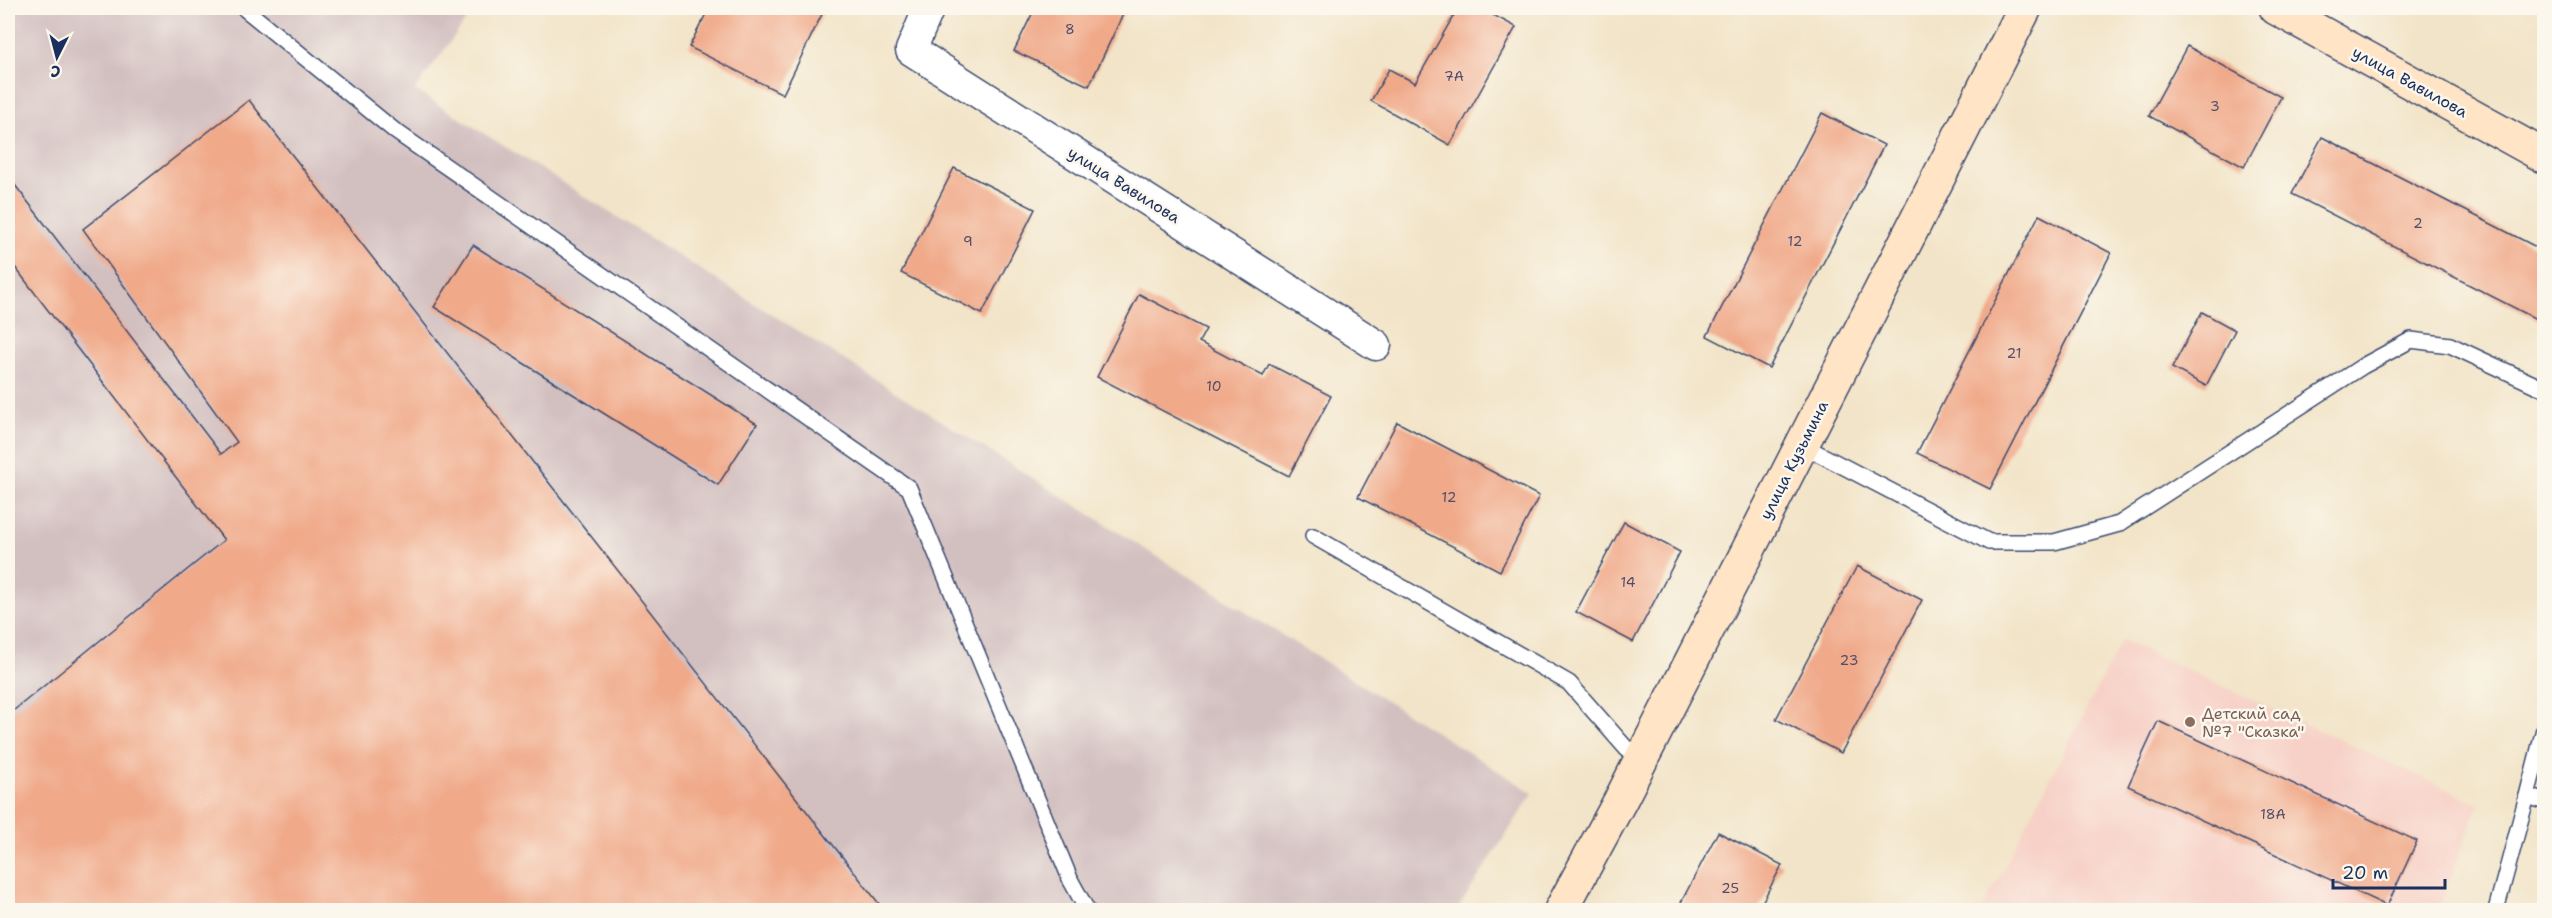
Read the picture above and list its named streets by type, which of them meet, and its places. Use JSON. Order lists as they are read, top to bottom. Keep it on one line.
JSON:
{"streets":{"main road":["улица Вавилова","улица Кузьмина"]},"places":["Детский сад №7 \"Сказка\""],"house_numbers":["8","7А","3","2","9","12","21","10","12","14","23","18А","25"],"scale_bar":"20 m","north":"bottom"}
